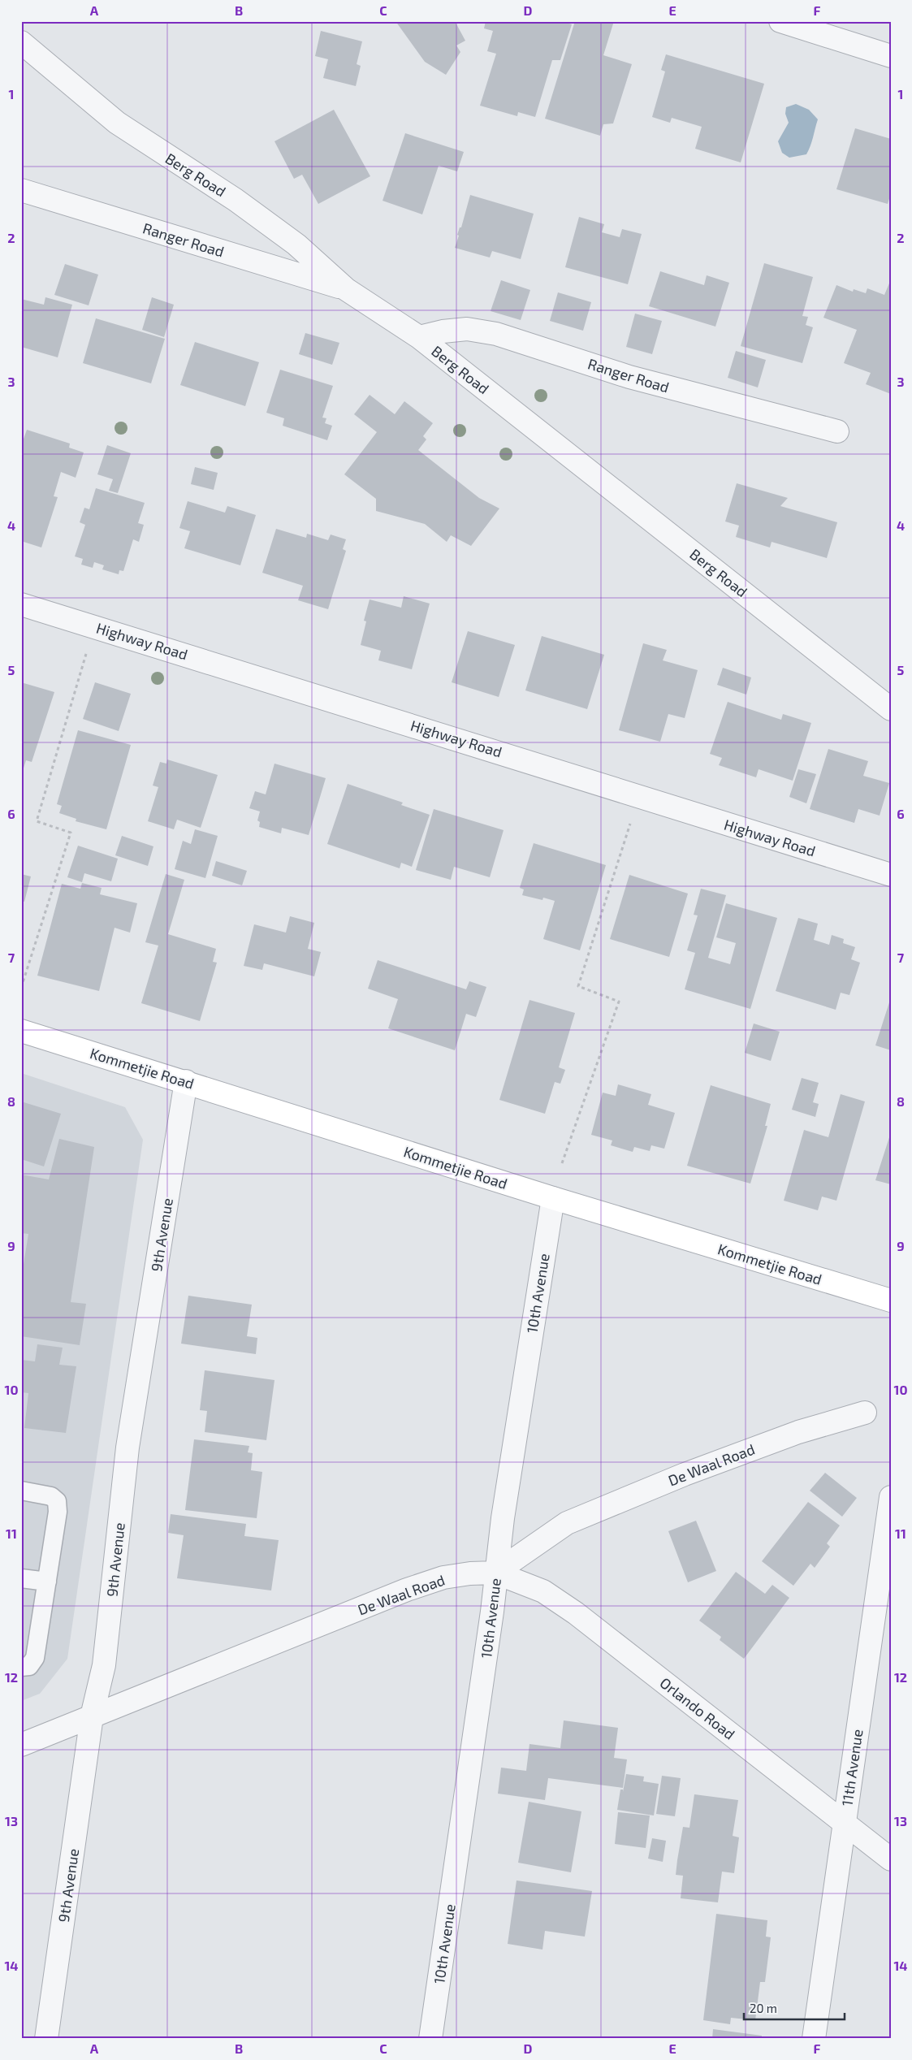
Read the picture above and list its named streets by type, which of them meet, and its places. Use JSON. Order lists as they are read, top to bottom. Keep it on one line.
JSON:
{"streets":{"main road":["Kommetjie Road"],"street":["Berg Road","Ranger Road","Highway Road","9th Avenue","10th Avenue","De Waal Road","Orlando Road","11th Avenue"]},"crossings":[["Berg Road","Ranger Road"],["Kommetjie Road","9th Avenue"],["Kommetjie Road","10th Avenue"],["9th Avenue","De Waal Road"],["10th Avenue","De Waal Road"],["10th Avenue","Orlando Road"],["De Waal Road","Orlando Road"],["Orlando Road","11th Avenue"]],"scale_bar":"20 m","grid":{"columns":["A","B","C","D","E","F"],"rows":["1","2","3","4","5","6","7","8","9","10","11","12","13","14"]}}
